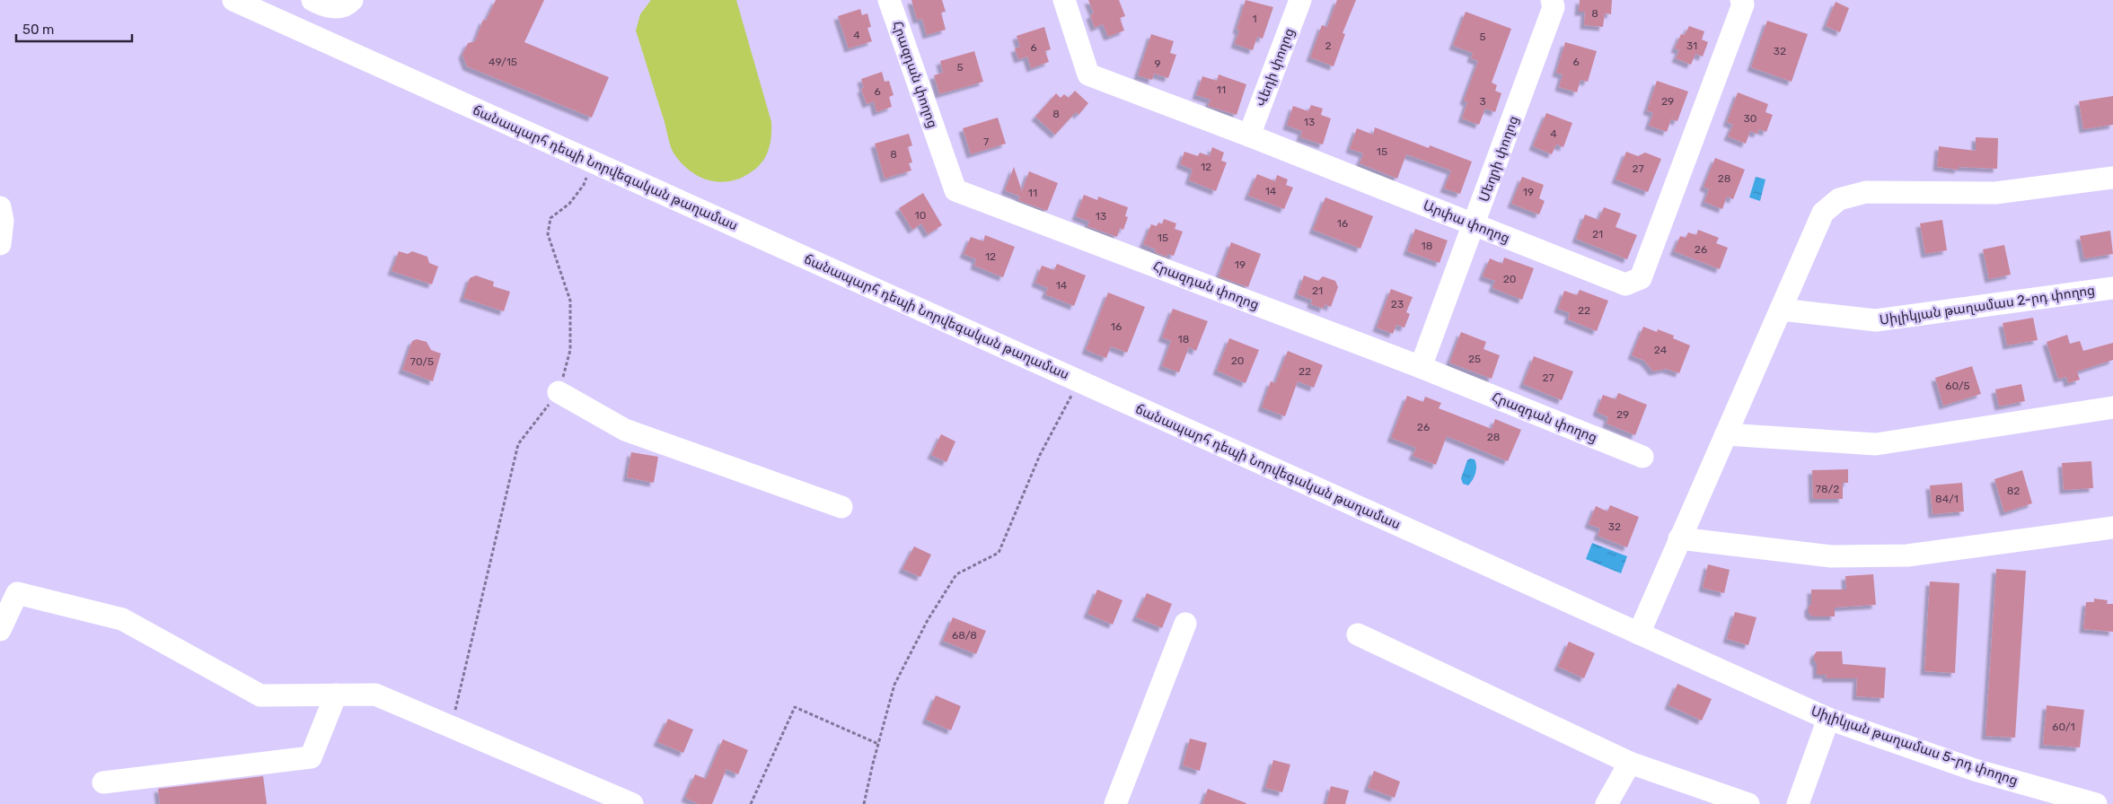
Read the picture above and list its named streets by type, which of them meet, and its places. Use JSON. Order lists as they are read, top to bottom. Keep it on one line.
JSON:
{"streets":{"street":["Վեդի փողոց","Հրազդան փողոց","Մեղրի փողոց","ճանապարհ դեպի Նորվեգական թաղամաս","Արփա փողոց","Սիլիկյան թաղամաս 2-րդ փողոց","Սիլիկյան թաղամաս 5-րդ փողոց"]},"crossings":[["Վեդի փողոց","Արփա փողոց"],["Հրազդան փողոց","Մեղրի փողոց"],["Մեղրի փողոց","Արփա փողոց"],["ճանապարհ դեպի Նորվեգական թաղամաս","Սիլիկյան թաղամաս 5-րդ փողոց"]],"house_numbers":["8","1","4","5","2","31","6","32","49/15","6","9","5","11","6","3","29","8","30","13","4","7","15","8","12","27","28","14","19","11","10","13","16","21","15","18","26","12","19","20","14","21","23","22","16","18","24","25","20","70/5","22","27","60/5","29","26","28","78/2","82","84/1","32","68/8","60/1"],"scale_bar":"50 m"}
